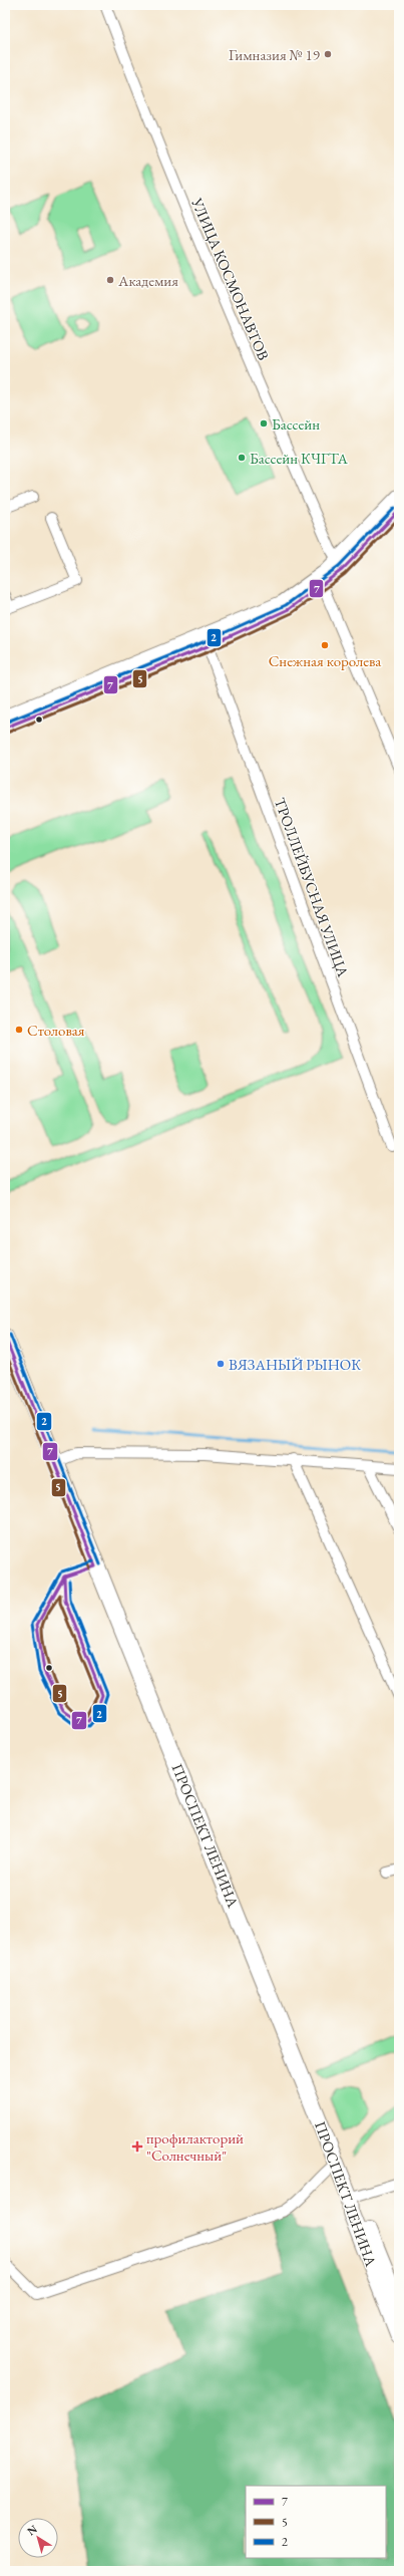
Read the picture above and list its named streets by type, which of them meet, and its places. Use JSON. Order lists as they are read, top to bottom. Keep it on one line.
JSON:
{"streets":{"main road":["ПРОСПЕКТ ЛЕНИНА"],"street":["УЛИЦА КОСМОНАВТОВ","ТРОЛЛЕЙБУСНАЯ УЛИЦА"]},"places":{"other":["Гимназия № 19","Академия","Бассейн","Бассейн КЧГТА","Снежная королева","Столовая","ВЯЗАНЫЙ РЫНОК"],"health":["профилакторий \"Солнечный\""]},"lines":["transit line 2","transit line 7","transit line 5"],"legend":["7","5","2"],"north":"top left"}
